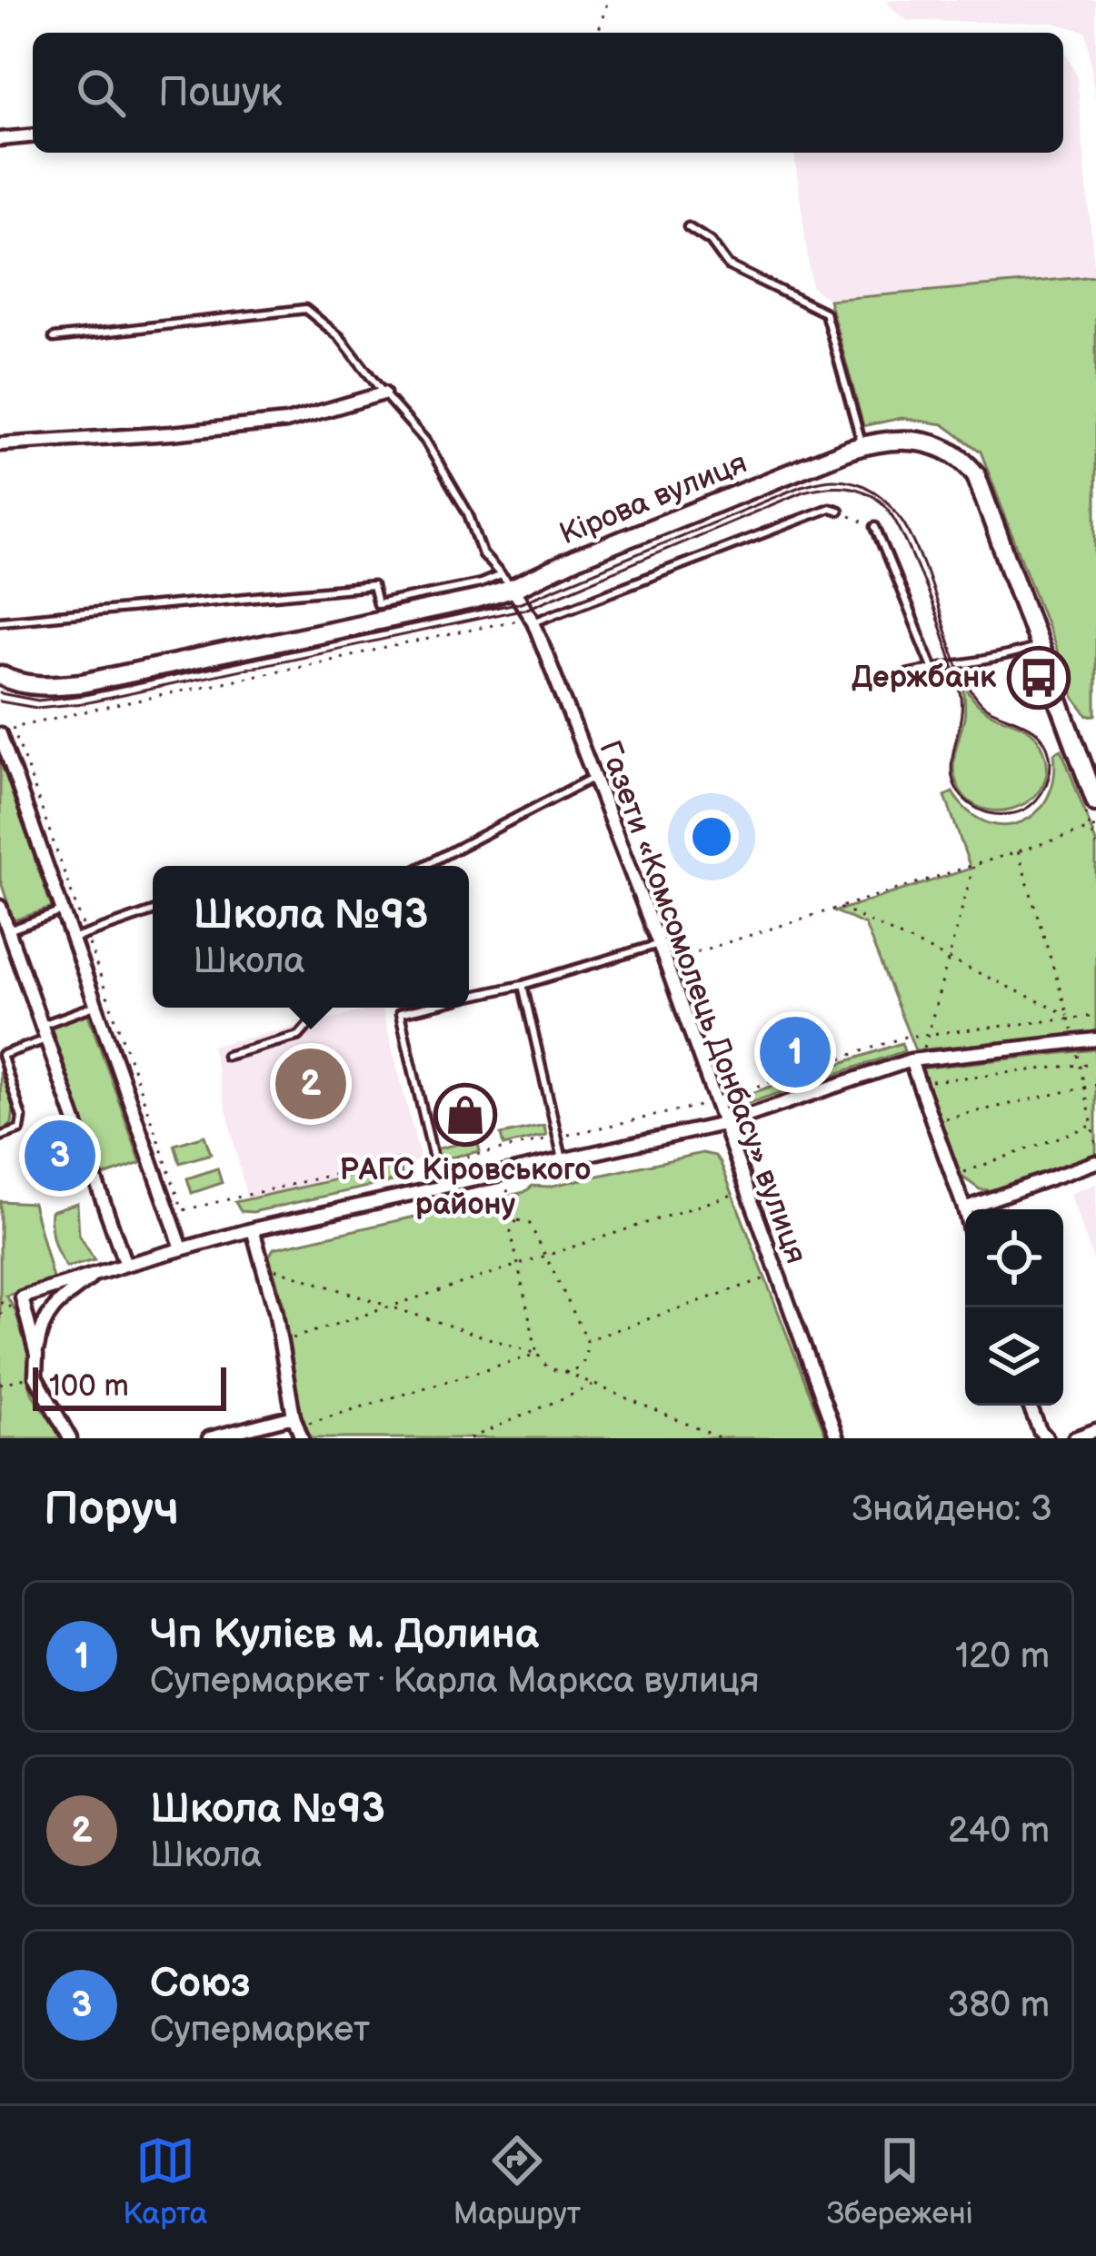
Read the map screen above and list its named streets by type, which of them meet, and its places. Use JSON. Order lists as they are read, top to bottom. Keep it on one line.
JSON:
{"streets":{"main road":["Кірова вулиця"],"street":["Газети «Комсомолець Донбасу» вулиця"]},"crossings":[["Кірова вулиця","Газети «Комсомолець Донбасу» вулиця"]],"places":{"bus stop":["Держбанк"],"shop":["РАГС Кіровського району"]},"scale_bar":"100 m","page":{"search":"Пошук","popup":["Школа №93","Школа"],"pins":["1","2","3"],"scale":"100 m","heading":["Поруч","Знайдено: 3"],"list":[{"mark":"1","name":"Чп Кулієв м. Долина","note":"Супермаркет · Карла Маркса вулиця","value":"120 m"},{"mark":"2","name":"Школа №93","note":"Школа","value":"240 m"},{"mark":"3","name":"Союз","note":"Супермаркет","value":"380 m"}],"nav":["Карта","Маршрут","Збережені"]}}
